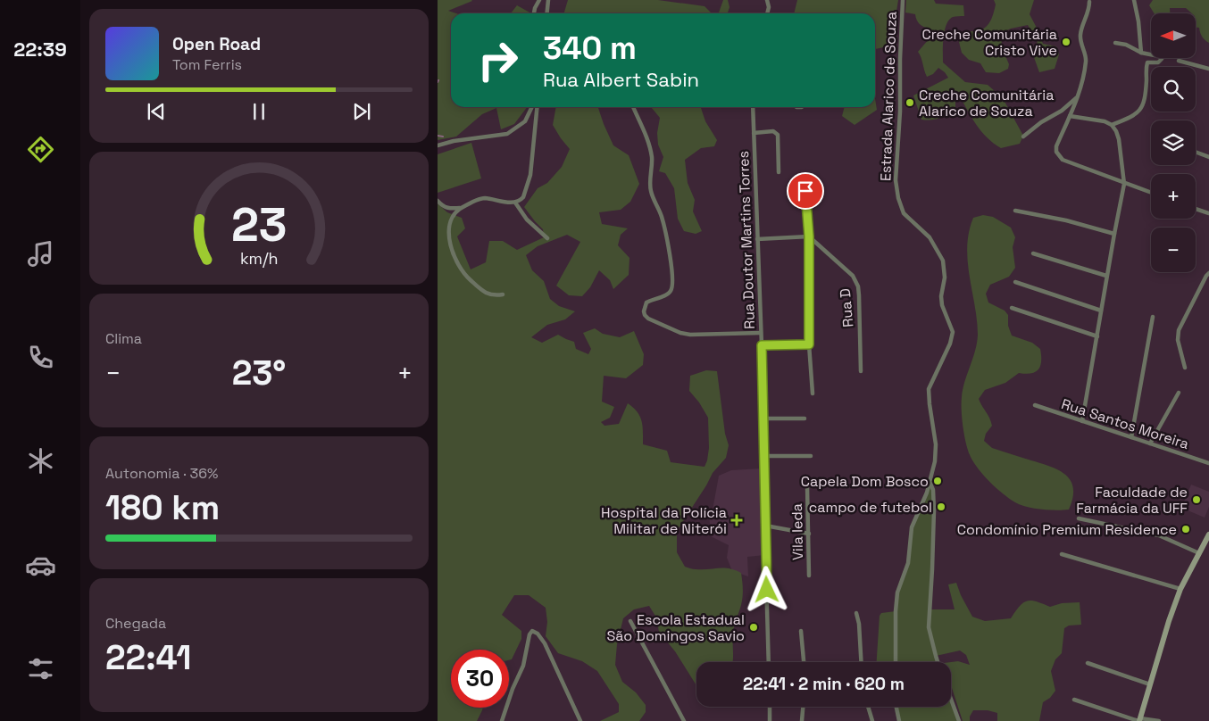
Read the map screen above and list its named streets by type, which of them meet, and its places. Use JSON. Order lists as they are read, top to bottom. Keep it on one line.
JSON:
{"streets":{"street":["Estrada Alarico de Souza","Rua Doutor Martins Torres","Rua D","Rua Santos Moreira","Vila Ieda"]},"places":{"other":["Creche Comunitária Cristo Vive","Creche Comunitária Alarico de Souza","Capela Dom Bosco","Faculdade de Farmácia da UFF","campo de futebol","Condomínio Premium Residence","Escola Estadual São Domingos Savio"],"health":["Hospital da Polícia Militar de Niterói"]},"north":"left","page":{"tabs":"22:39","map_buttons":["+","−"],"turn":["340 m","Rua Albert Sabin"],"song":["Open Road","Tom Ferris"],"tile":["Clima",["Autonomia · 36%","180 km"],["Chegada","22:41"]],"heat":["−","23°","+"],"limit":"30","trip":"22:41 · 2 min · 620 m","gauge":["23","km/h"]}}
